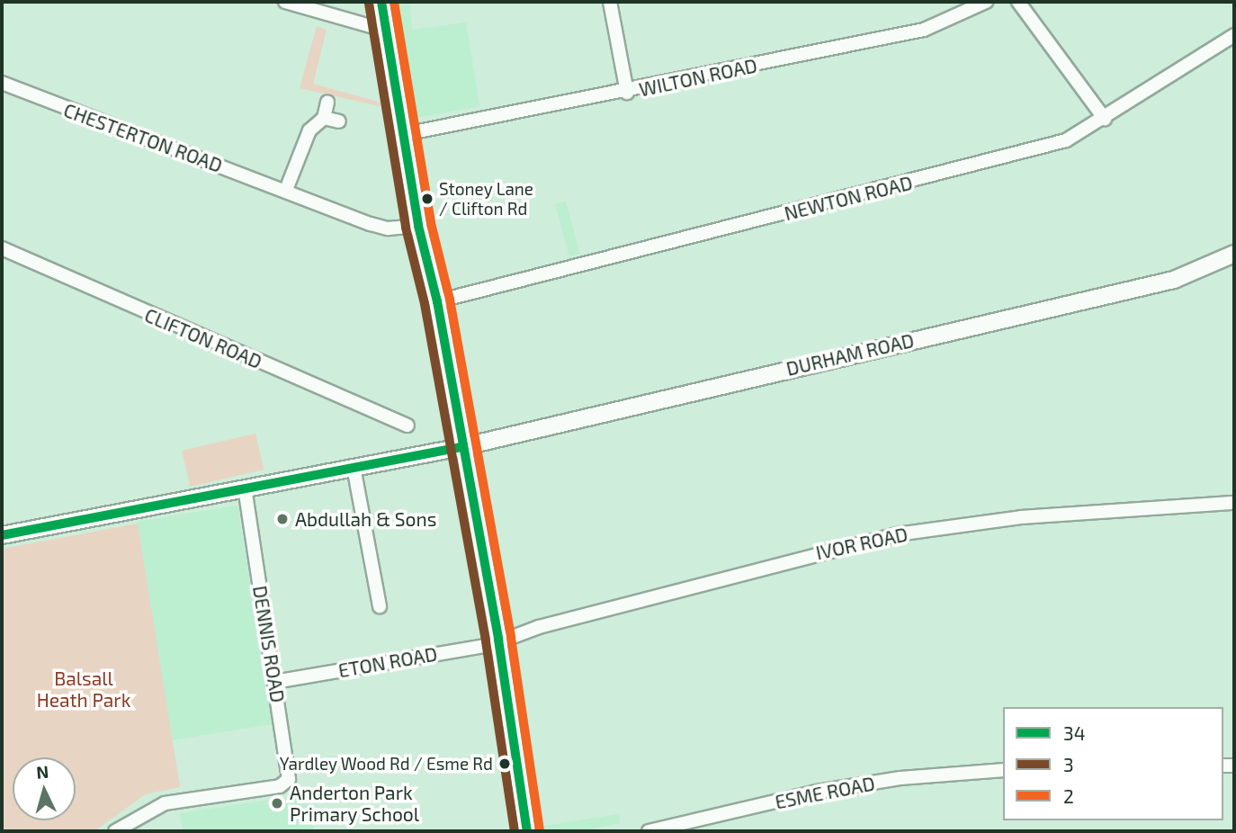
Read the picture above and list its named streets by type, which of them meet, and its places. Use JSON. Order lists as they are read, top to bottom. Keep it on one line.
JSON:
{"streets":{"street":["WILTON ROAD","CHESTERTON ROAD","NEWTON ROAD","CLIFTON ROAD","DURHAM ROAD","IVOR ROAD","DENNIS ROAD","ETON ROAD","ESME ROAD"]},"crossings":[["DURHAM ROAD","DENNIS ROAD"],["IVOR ROAD","ETON ROAD"],["DENNIS ROAD","ETON ROAD"]],"parks":["Balsall Heath Park"],"places":["Stoney Lane / Clifton Rd","Abdullah & Sons","Yardley Wood Rd / Esme Rd","Anderton Park Primary School"],"lines":["transit line 34","transit line 2","transit line 3"],"legend":["34","3","2"],"north":"top"}
